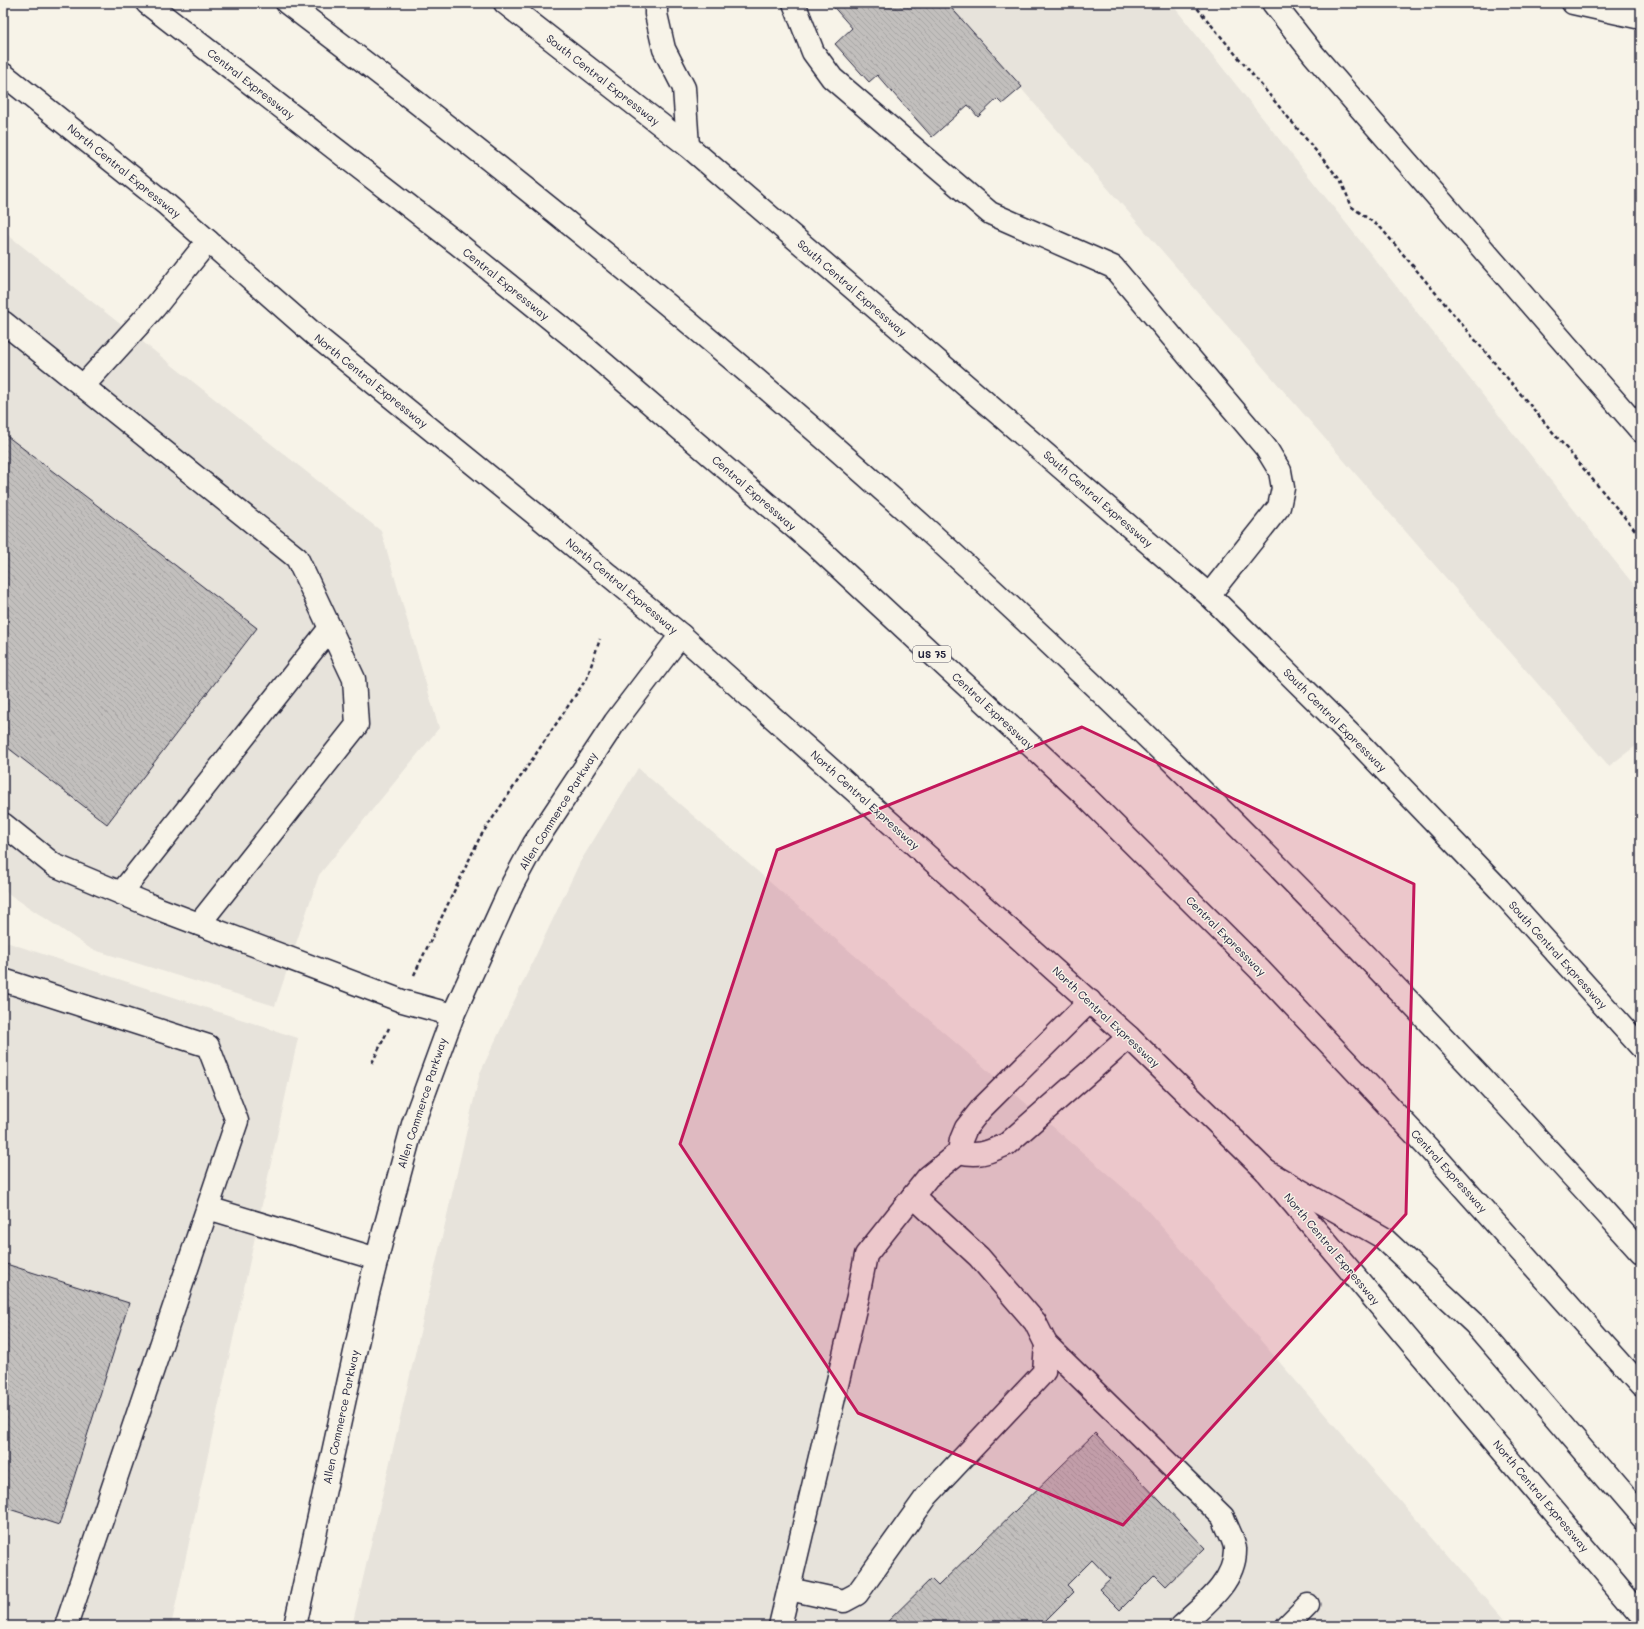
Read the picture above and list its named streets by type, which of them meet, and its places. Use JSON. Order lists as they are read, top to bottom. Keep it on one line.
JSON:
{"streets":{"main road":["South Central Expressway","Central Expressway","North Central Expressway","US 75","Allen Commerce Parkway"]},"crossings":[["North Central Expressway","Allen Commerce Parkway"]]}
